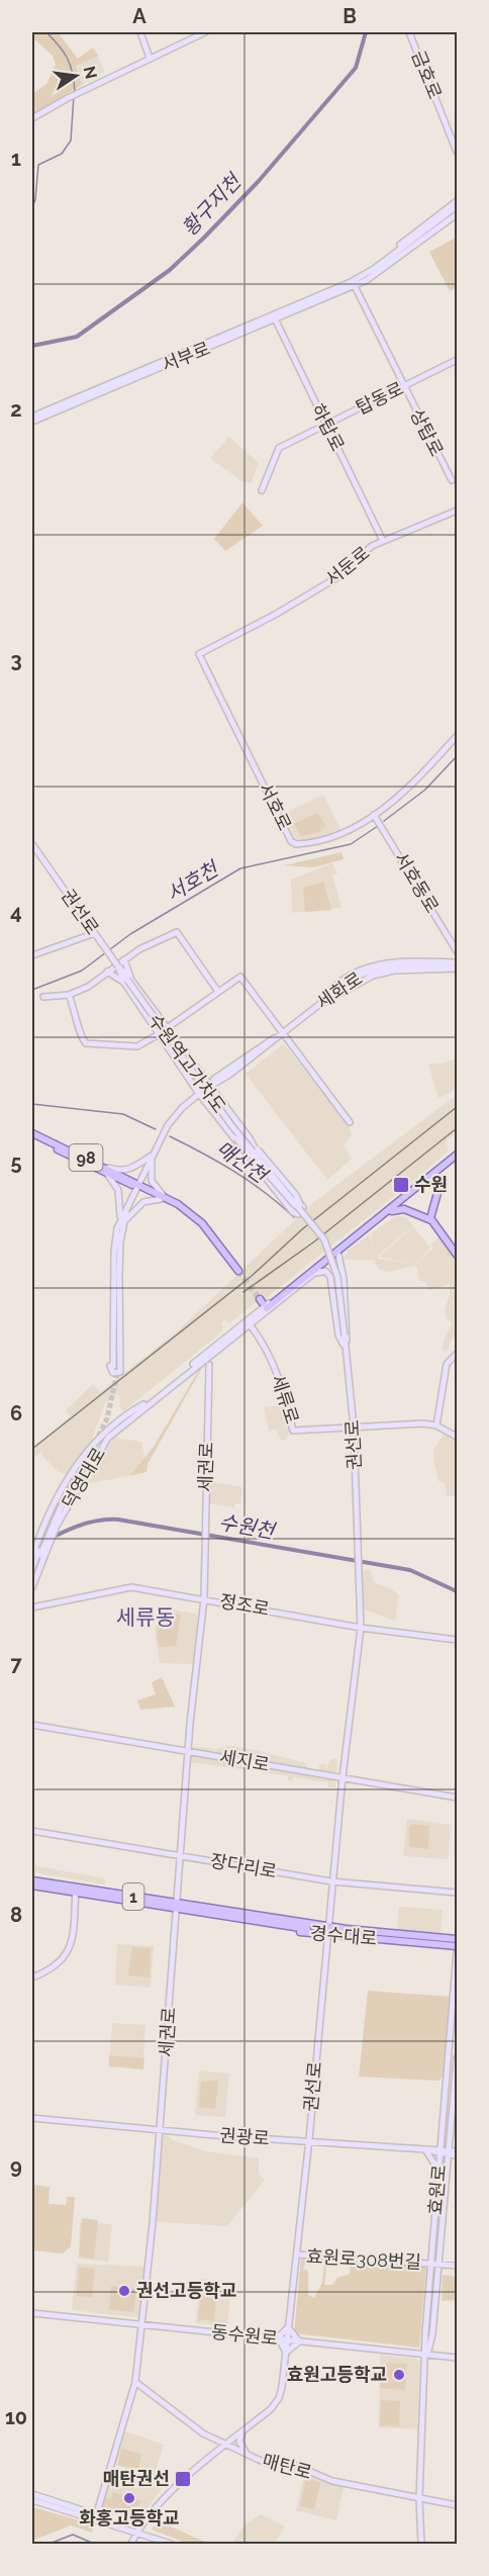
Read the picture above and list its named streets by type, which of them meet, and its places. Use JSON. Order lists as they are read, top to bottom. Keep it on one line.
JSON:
{"streets":{"main road":["98","덕영대로","1","경수대로"],"street":["금호로","서부로","탑동로","하탑로","상탑로","서둔로","서호로","서호동로","권선로","세화로","수원역고가차도","세류로","세권로","정조로","세지로","장다리로","권광로","효원로","효원로308번길","동수원로","매탄로"]},"crossings":[["서부로","하탑로"],["서부로","상탑로"],["탑동로","하탑로"],["탑동로","상탑로"],["하탑로","서둔로"],["서둔로","서호로"],["서호로","서호동로"],["권선로","수원역고가차도"],["권선로","세류로"],["권선로","정조로"],["권선로","세지로"],["권선로","장다리로"],["권선로","경수대로"],["권선로","권광로"],["권선로","효원로308번길"],["권선로","동수원로"],["권선로","매탄로"],["세화로","98"],["세류로","덕영대로"],["세권로","정조로"],["세권로","세지로"],["세권로","장다리로"],["세권로","경수대로"],["세권로","권광로"],["세권로","동수원로"],["세권로","매탄로"],["권광로","효원로"],["효원로","효원로308번길"],["효원로","동수원로"],["효원로","매탄로"]],"districts":["세류동"],"water":["황구지천","서호천","매산천","수원천"],"places":{"transit":["수원","매탄권선"],"other":["권선고등학교","효원고등학교","화홍고등학교"]},"north":"right","grid":{"columns":["A","B"],"rows":["1","2","3","4","5","6","7","8","9","10"]}}
